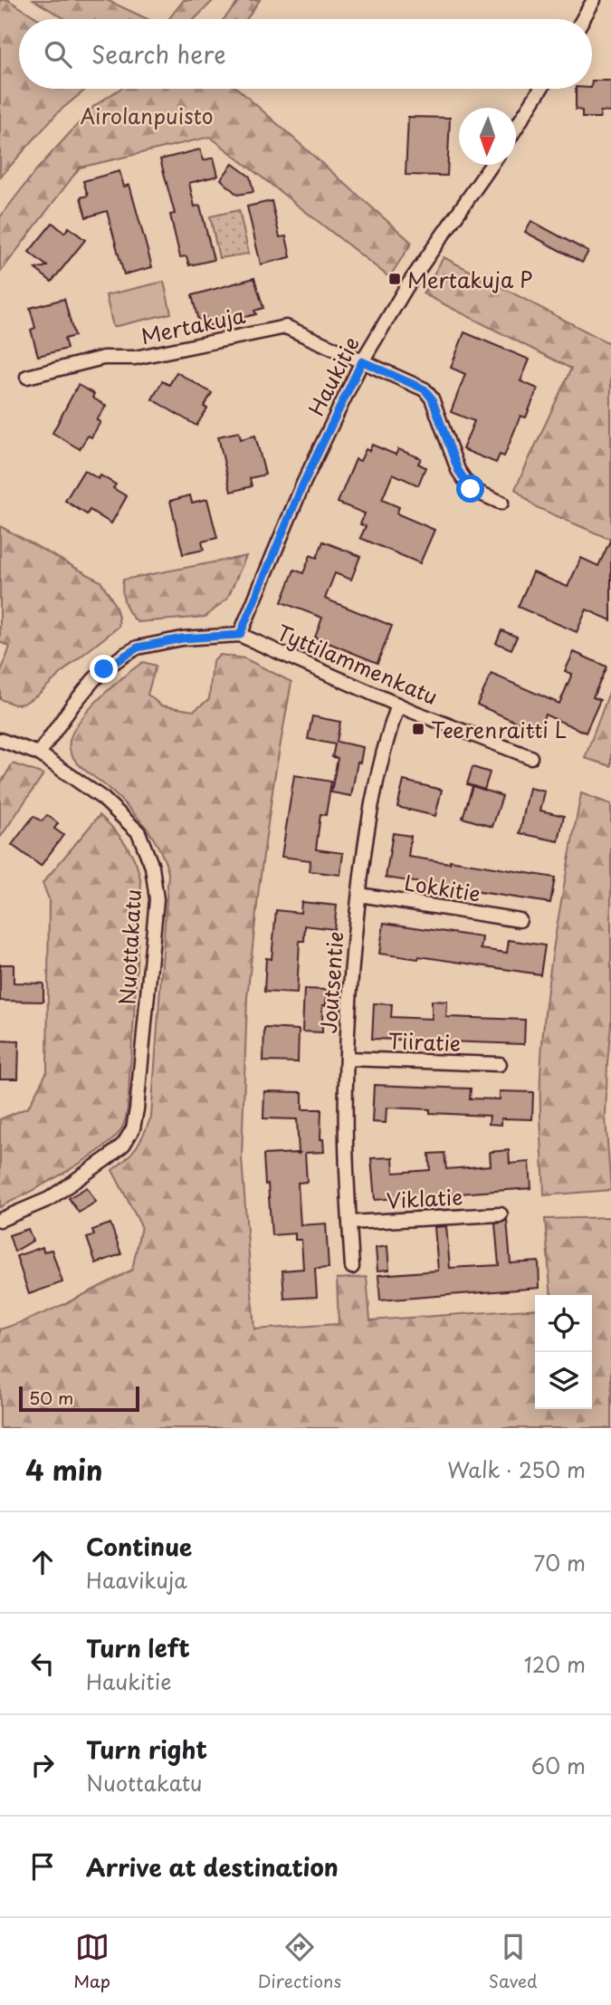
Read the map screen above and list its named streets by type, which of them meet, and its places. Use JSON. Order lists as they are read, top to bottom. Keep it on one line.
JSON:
{"streets":{"street":["Mertakuja","Haukitie","Tyttilammenkatu","Lokkitie","Nuottakatu","Joutsentie","Tiiratie","Viklatie"]},"crossings":[["Mertakuja","Haukitie"],["Haukitie","Tyttilammenkatu"],["Tyttilammenkatu","Joutsentie"],["Lokkitie","Joutsentie"],["Joutsentie","Tiiratie"],["Joutsentie","Viklatie"]],"parks":["Airolanpuisto"],"places":{"transit":["Mertakuja P","Teerenraitti L"]},"scale_bar":"50 m","north":"bottom","page":{"search":"Search here","scale":"50 m","heading":["4 min","Walk · 250 m"],"list":[["Continue","Haavikuja","70 m"],["Turn left","Haukitie","120 m"],["Turn right","Nuottakatu","60 m"],"Arrive at destination"],"nav":["Map","Directions","Saved"]}}
